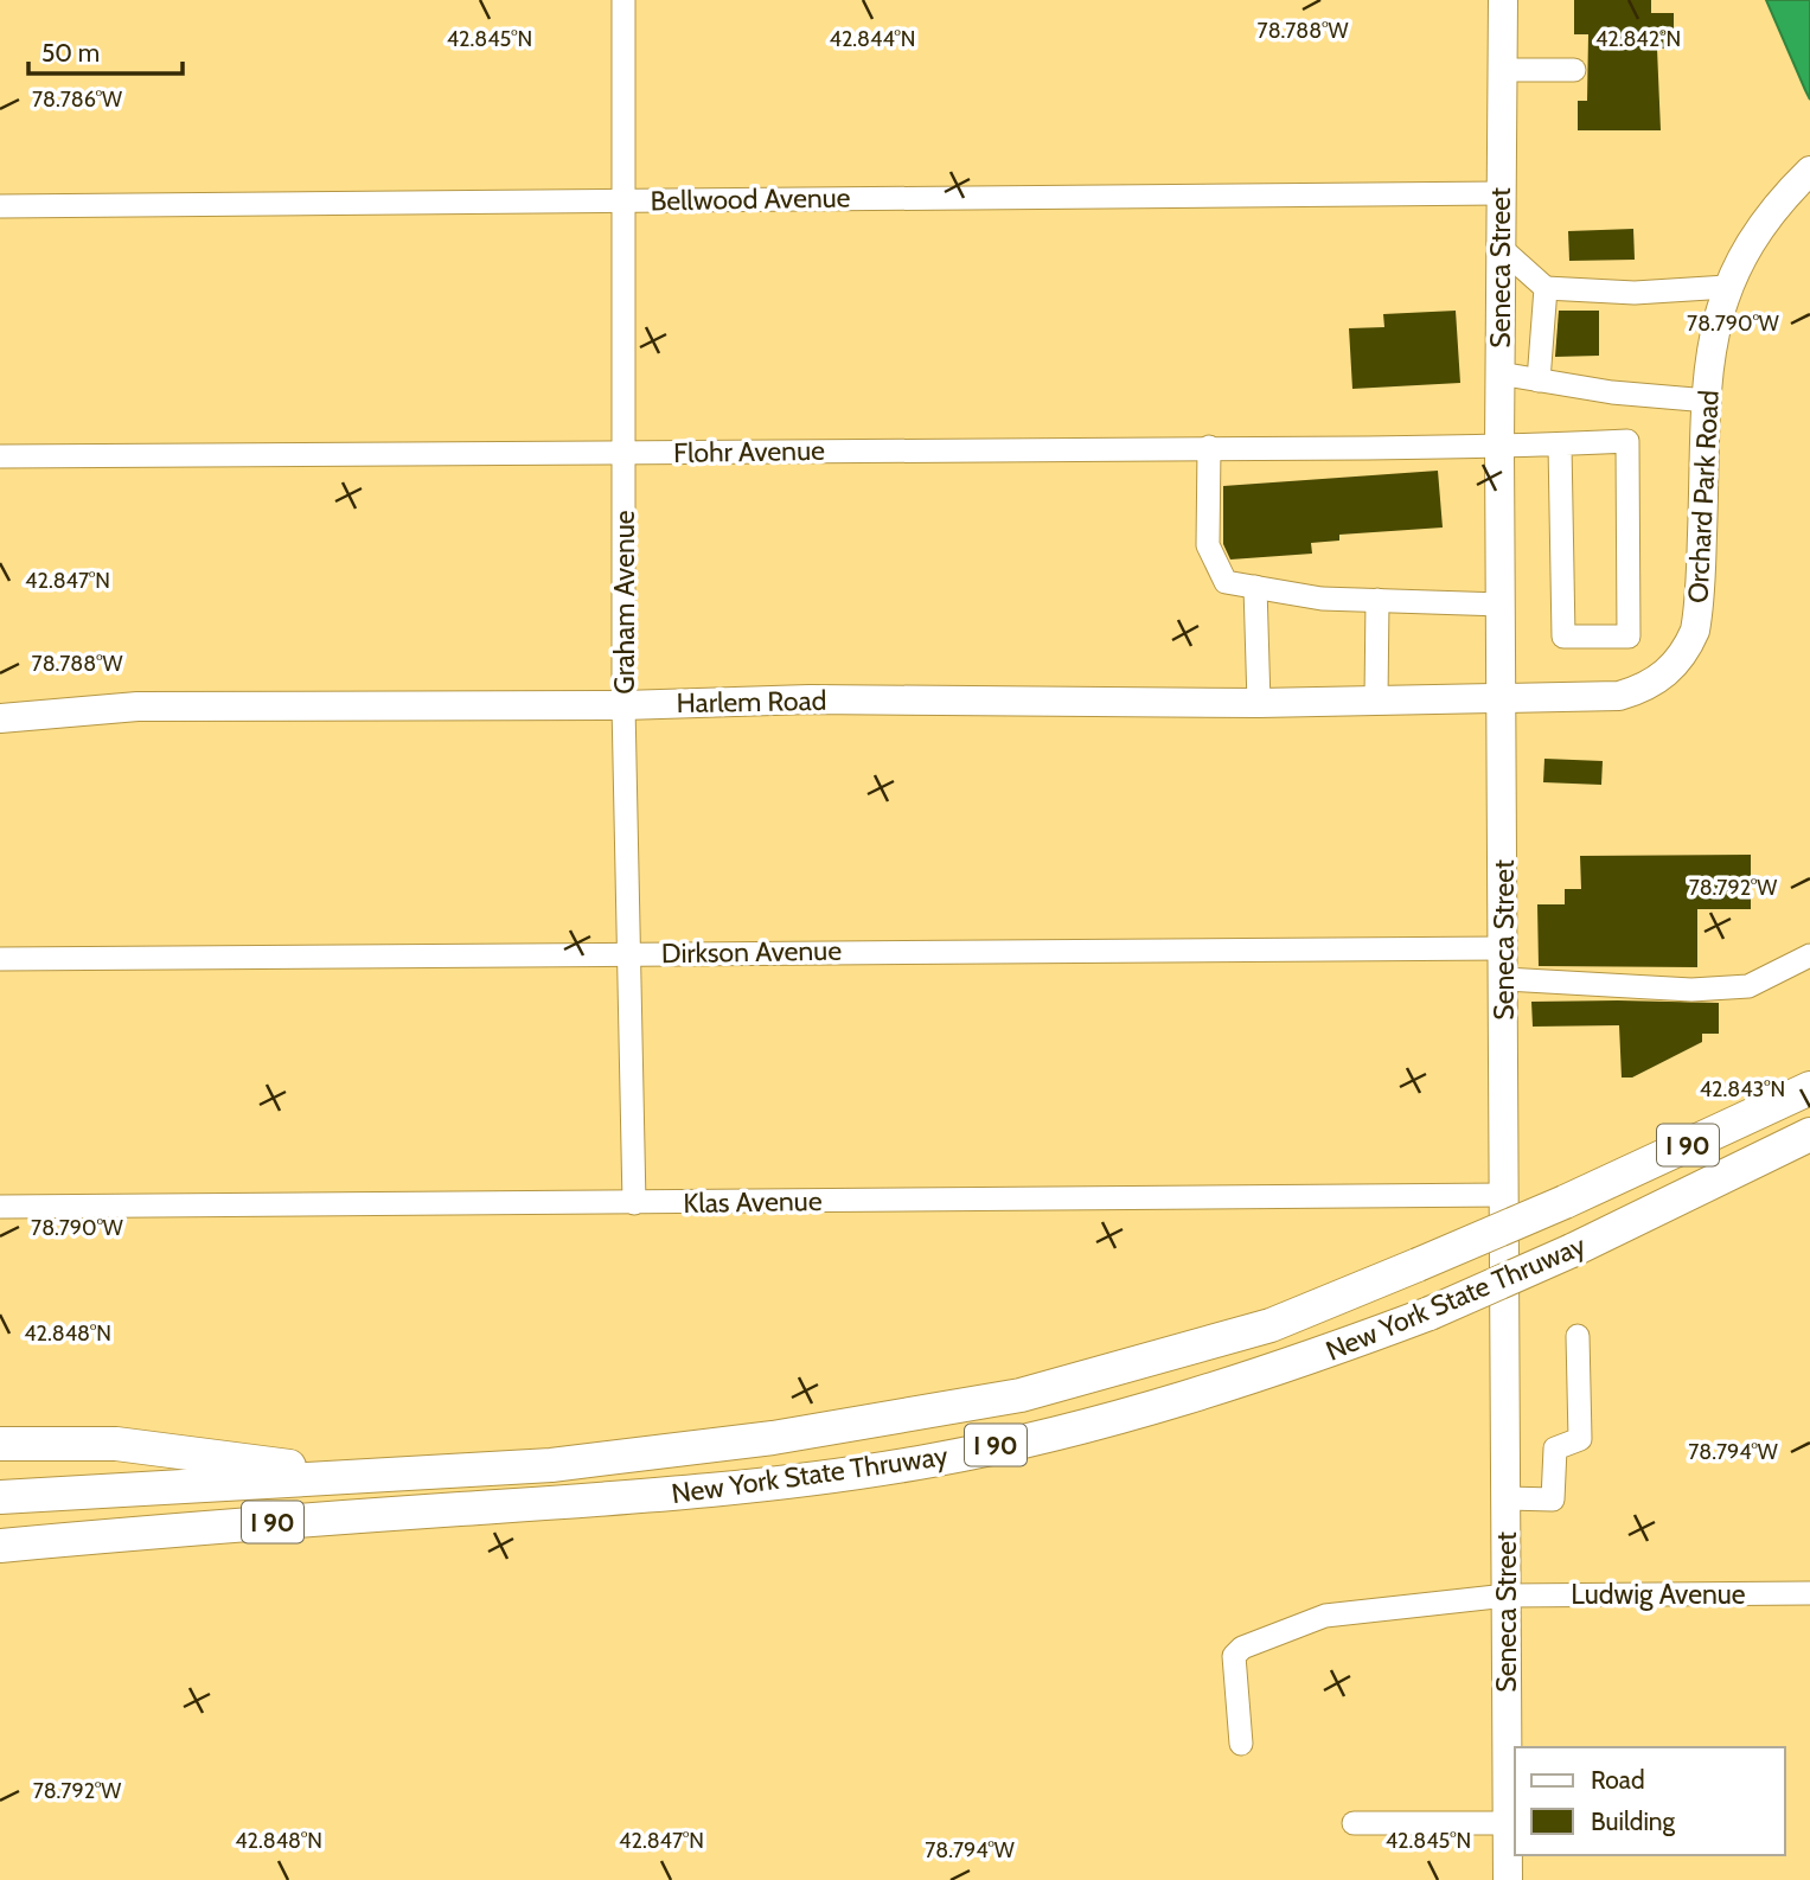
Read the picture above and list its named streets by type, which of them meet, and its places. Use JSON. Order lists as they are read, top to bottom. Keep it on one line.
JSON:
{"streets":{"highway":["I 90","New York State Thruway"],"main road":["Seneca Street","Orchard Park Road","Harlem Road"],"street":["Bellwood Avenue","Flohr Avenue","Graham Avenue","Dirkson Avenue","Klas Avenue","Ludwig Avenue"]},"crossings":[["Bellwood Avenue","Seneca Street"],["Bellwood Avenue","Graham Avenue"],["Seneca Street","Flohr Avenue"],["Seneca Street","Orchard Park Road"],["Seneca Street","Harlem Road"],["Seneca Street","Dirkson Avenue"],["Seneca Street","Klas Avenue"],["Seneca Street","Ludwig Avenue"],["Flohr Avenue","Graham Avenue"],["Orchard Park Road","Harlem Road"],["Graham Avenue","Harlem Road"],["Graham Avenue","Dirkson Avenue"],["Graham Avenue","Klas Avenue"]],"legend":["Road","Building"],"scale_bar":"50 m","coordinates":["78.788°W","42.845°N","42.844°N","42.842°N","78.786°W","78.790°W","42.847°N","78.792°W","42.843°N","42.848°N","78.794°W"]}
